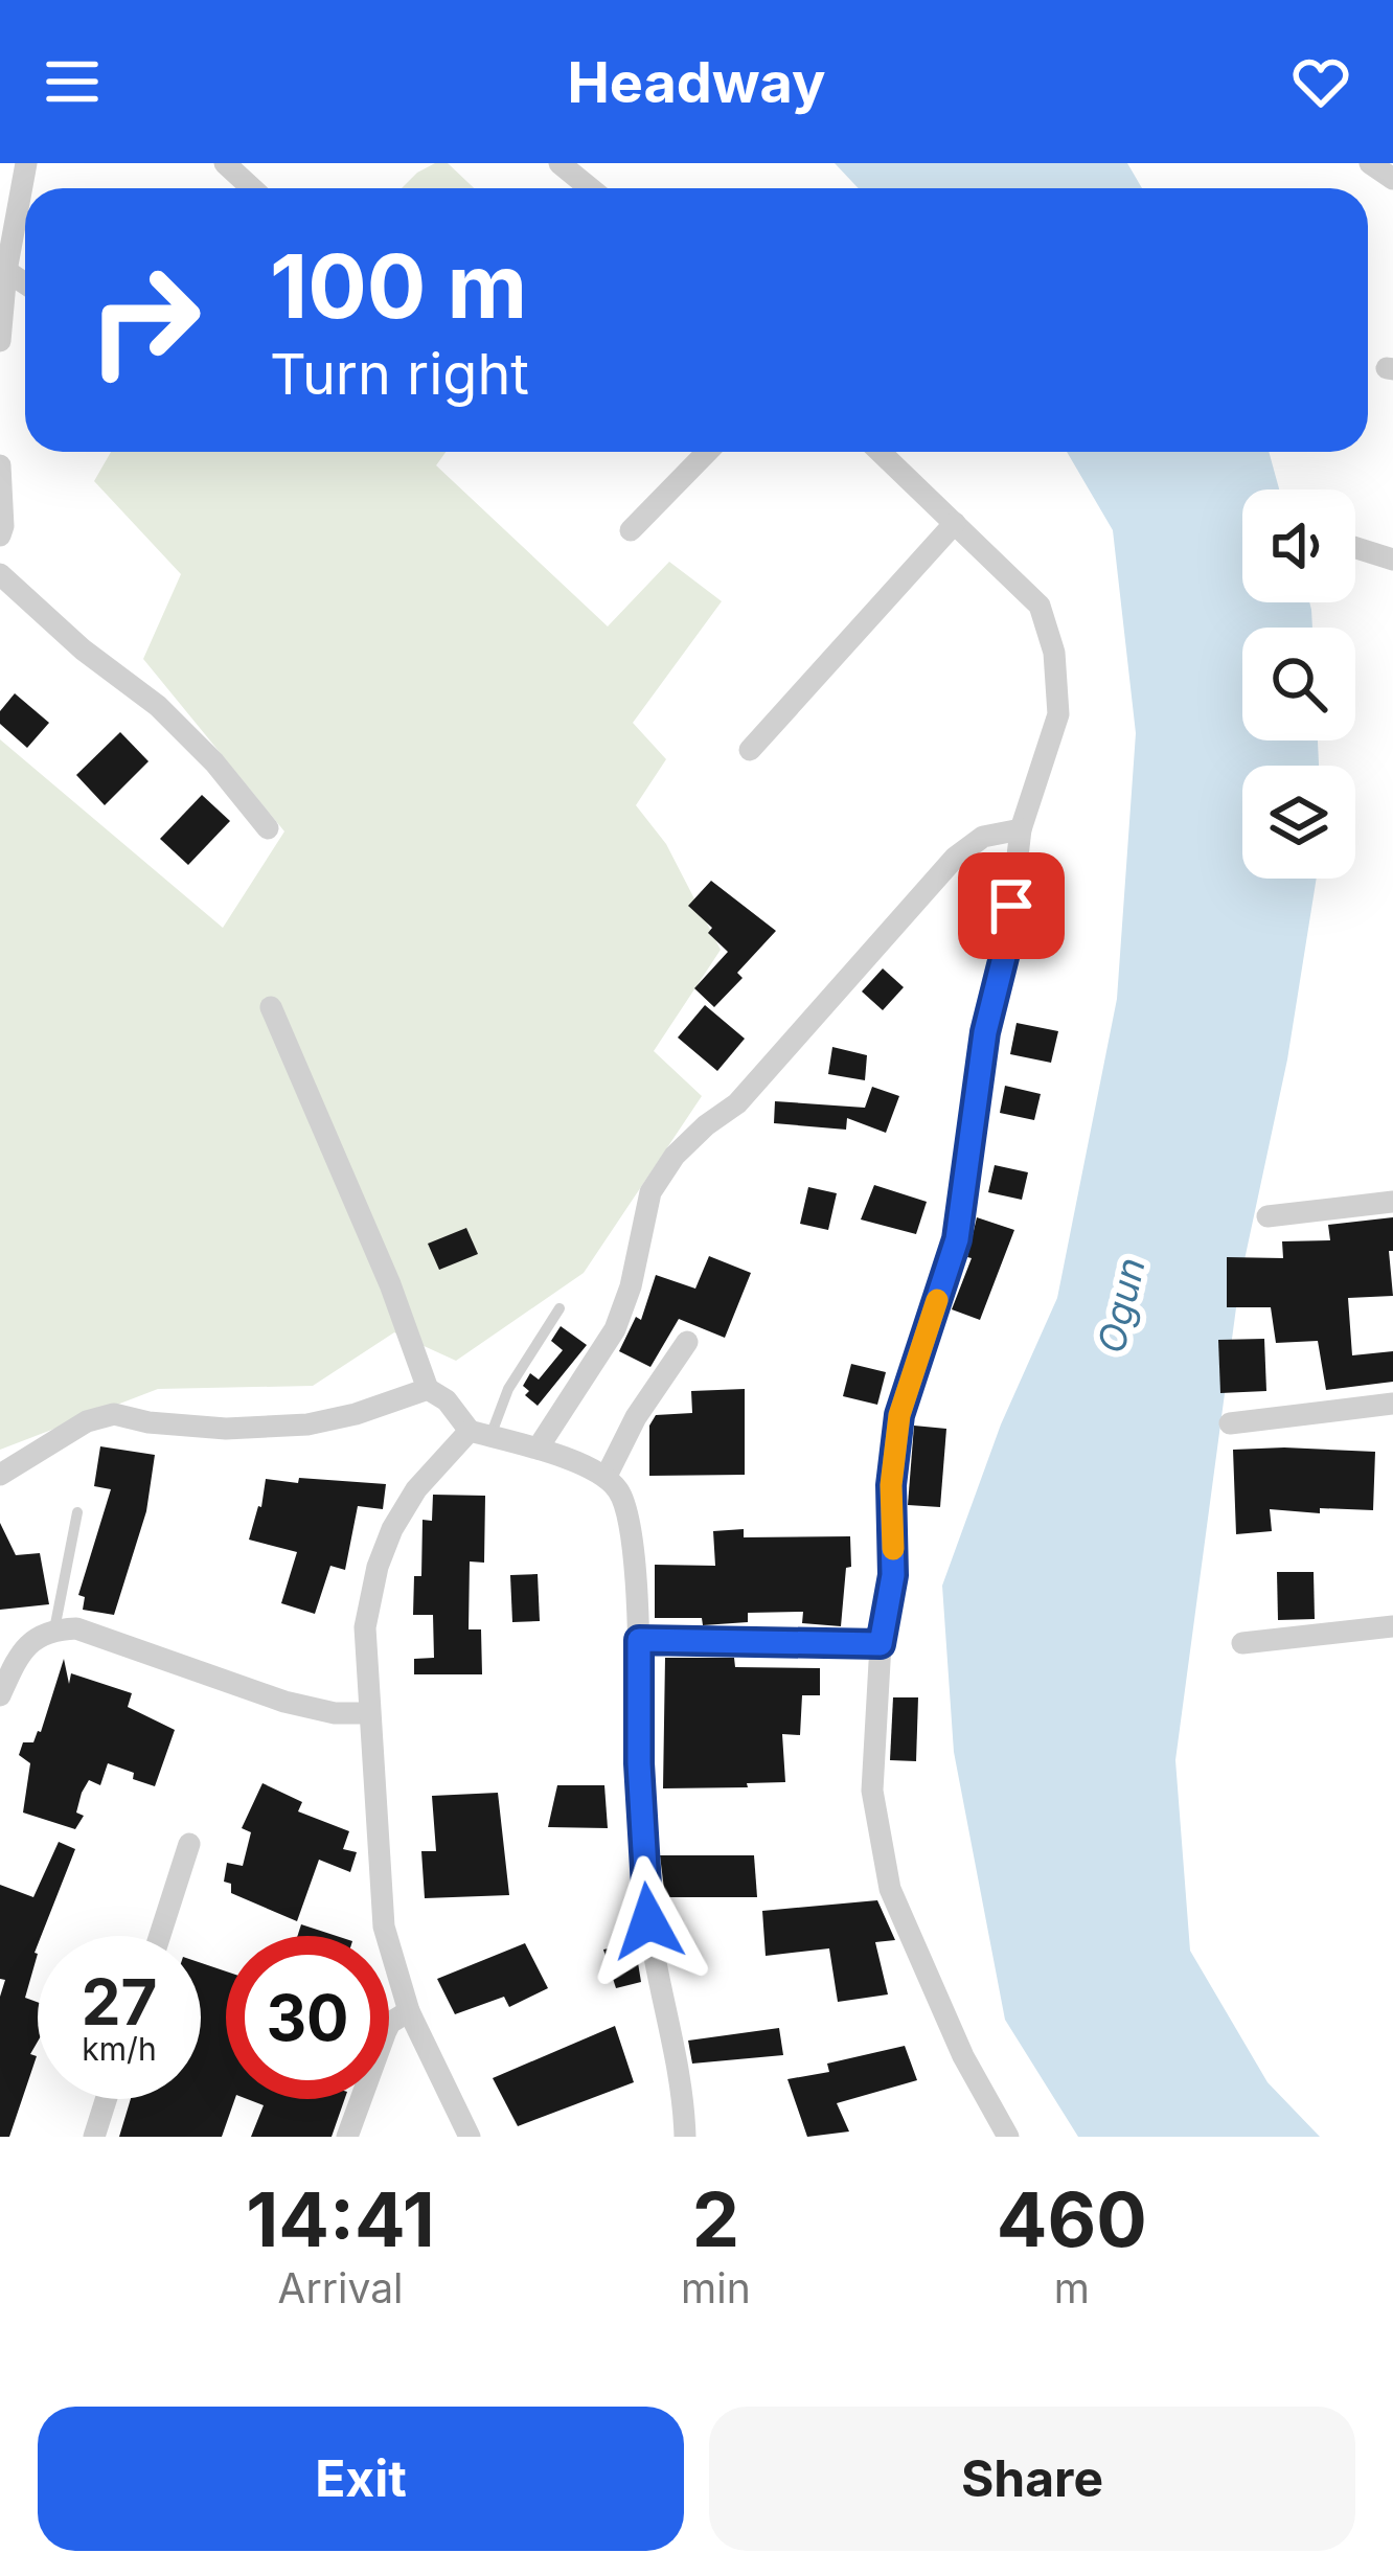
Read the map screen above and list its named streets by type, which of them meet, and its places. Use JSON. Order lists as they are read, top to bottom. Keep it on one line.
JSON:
{"water":["Ogun"],"page":{"header":"Headway","turn":["100 m","Turn right"],"speed":"27 km/h","limit":"30","eta":["14:41","Arrival","2","min","460","m"],"buttons":["Exit","Share"]}}
